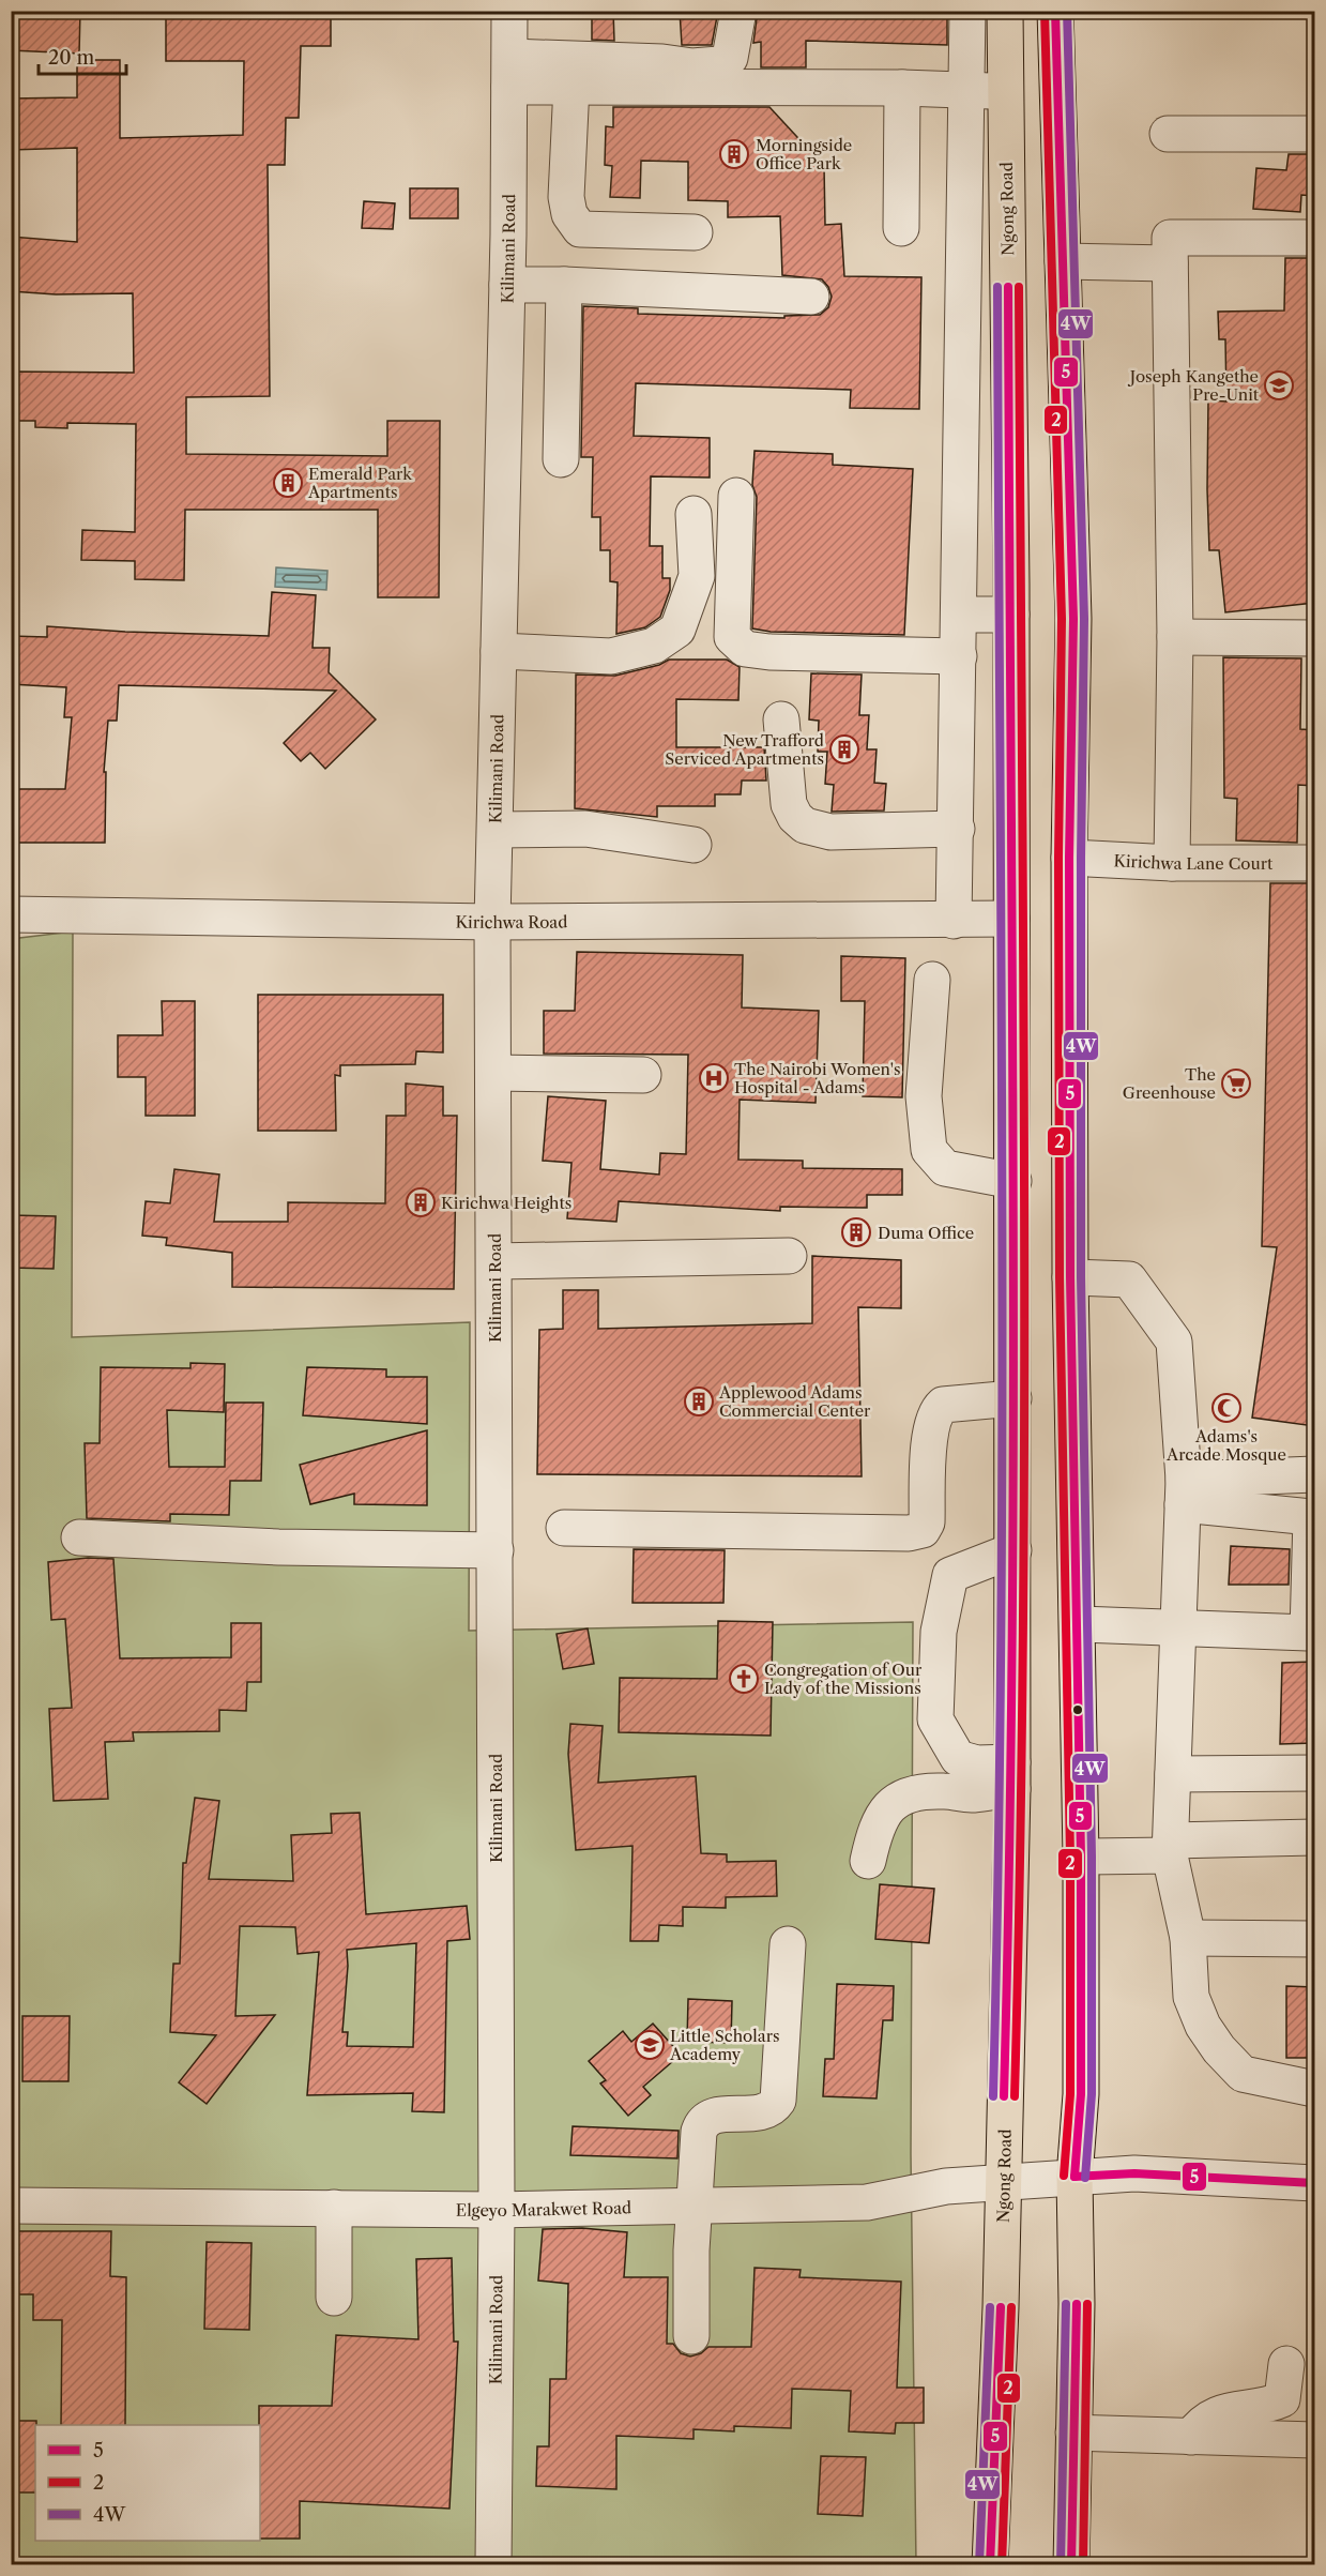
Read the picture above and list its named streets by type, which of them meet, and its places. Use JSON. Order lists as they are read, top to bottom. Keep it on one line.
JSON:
{"streets":{"main road":["Ngong Road"],"street":["Kilimani Road","Kirichwa Lane Court","Kirichwa Road","Elgeyo Marakwet Road"]},"crossings":[["Ngong Road","Kirichwa Road"],["Ngong Road","Elgeyo Marakwet Road"],["Kilimani Road","Kirichwa Road"],["Kilimani Road","Elgeyo Marakwet Road"]],"places":{"building":["Morningside Office Park","Emerald Park Apartments","New Trafford Serviced Apartments","Kirichwa Heights","Duma Office","Applewood Adams Commercial Center"],"school or university":["Joseph Kangethe Pre-Unit","Little Scholars Academy"],"hospital":["The Nairobi Women's Hospital - Adams"],"supermarket":["The Greenhouse"],"mosque":["Adams's Arcade Mosque"],"church":["Congregation of Our Lady of the Missions"]},"lines":["transit line 5","transit line 2","transit line 4W"],"legend":["5","2","4W"],"scale_bar":"20 m"}
